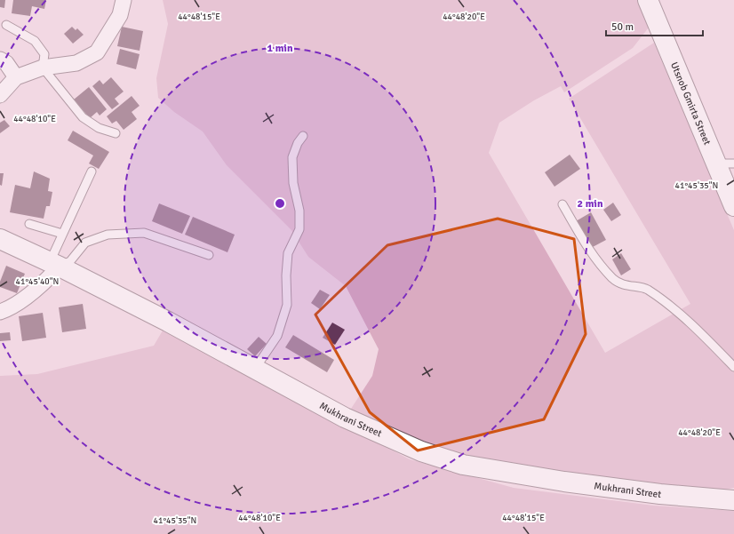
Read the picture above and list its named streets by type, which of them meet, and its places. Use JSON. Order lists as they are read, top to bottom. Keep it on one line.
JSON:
{"streets":{"street":["Utsnob Gmirta Street","Mukhrani Street"]},"scale_bar":"50 m","coordinates":["44°48'15\"E","44°48'20\"E","44°48'10\"E","41°45'35\"N","41°45'40\"N"],"rings":["1 min","2 min"]}
